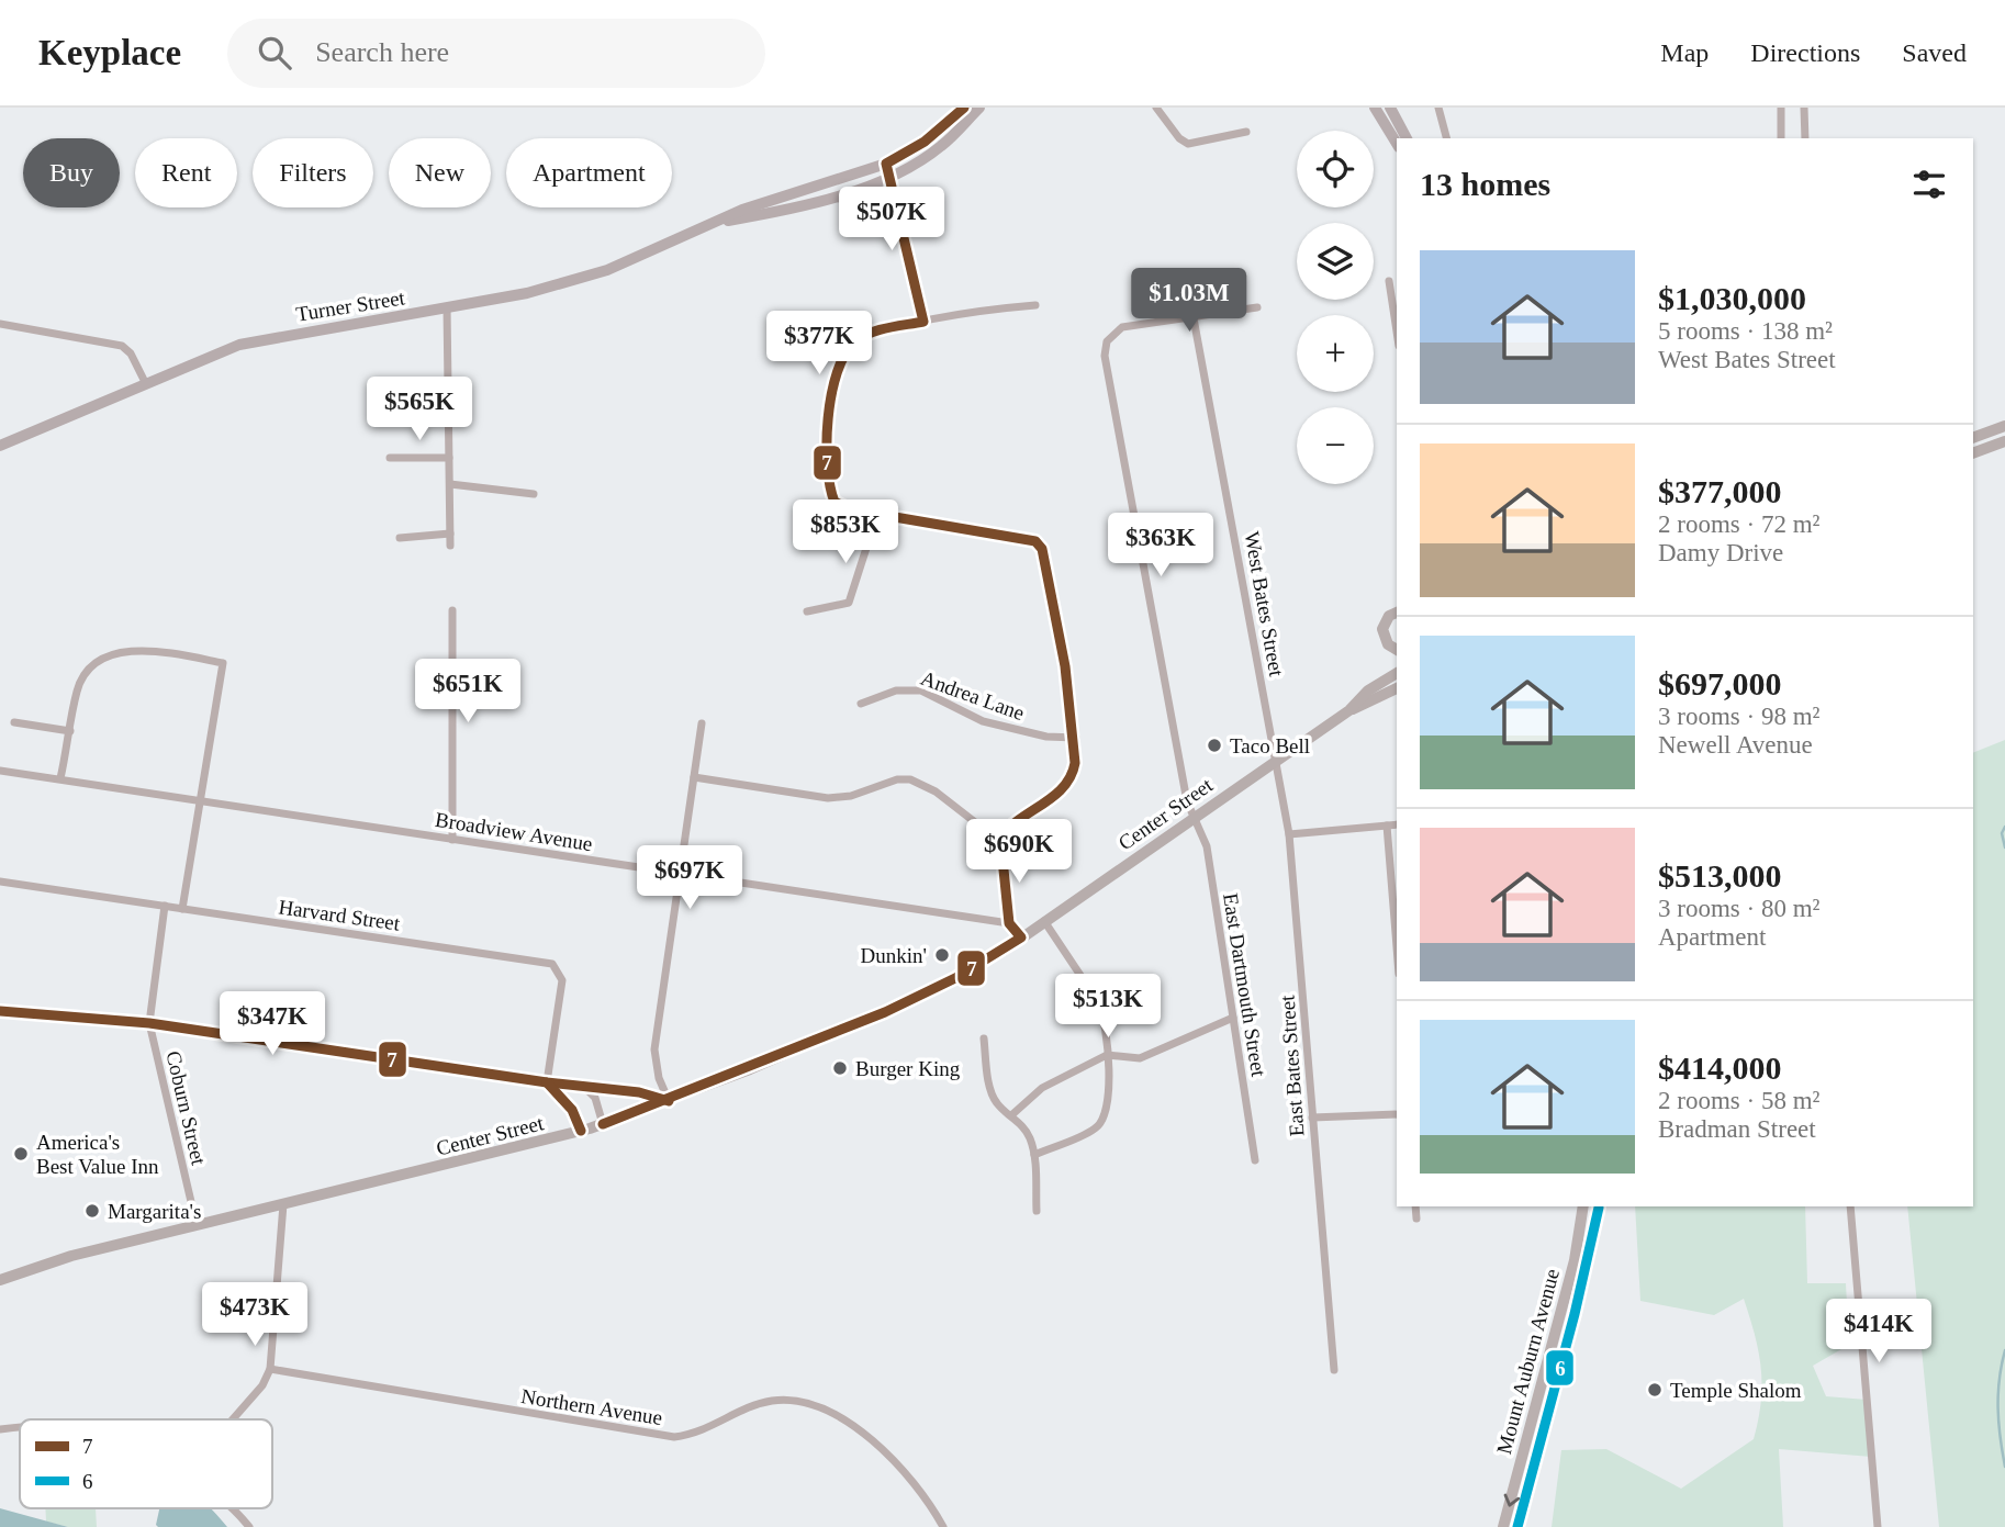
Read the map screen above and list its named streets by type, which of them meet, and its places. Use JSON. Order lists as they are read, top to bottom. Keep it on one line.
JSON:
{"streets":{"highway":["Center Street"],"main road":["Turner Street","Mount Auburn Avenue"],"street":["West Bates Street","Andrea Lane","Broadview Avenue","Harvard Street","East Dartmouth Street","East Bates Street","Coburn Street","Northern Avenue"]},"crossings":[["West Bates Street","Center Street"],["West Bates Street","East Dartmouth Street"],["West Bates Street","East Bates Street"],["Center Street","East Dartmouth Street"],["Center Street","East Bates Street"],["Center Street","Coburn Street"],["Harvard Street","Coburn Street"]],"places":["Taco Bell","Dunkin'","Burger King","America's Best Value Inn","Margarita's","Temple Shalom"],"lines":["transit line 7","transit line 6"],"legend":["7","6"],"page":{"header":"Keyplace","search":"Search here","nav":["Map","Directions","Saved"],"map_buttons":["+","−"],"chip":["Buy","Rent","Filters","New","Apartment"],"heading":"13 homes","price":["$507K","$1.03M","$377K","$565K","$853K","$363K","$651K","$690K","$697K","$513K","$347K","$473K","$414K"],"list":[{"name":"$1,030,000","note":"5 rooms · 138 m² · West Bates Street"},{"name":"$377,000","note":"2 rooms · 72 m² · Damy Drive"},{"name":"$697,000","note":"3 rooms · 98 m² · Newell Avenue"},{"name":"$513,000","note":"3 rooms · 80 m² · Apartment"},{"name":"$414,000","note":"2 rooms · 58 m² · Bradman Street"}]}}
